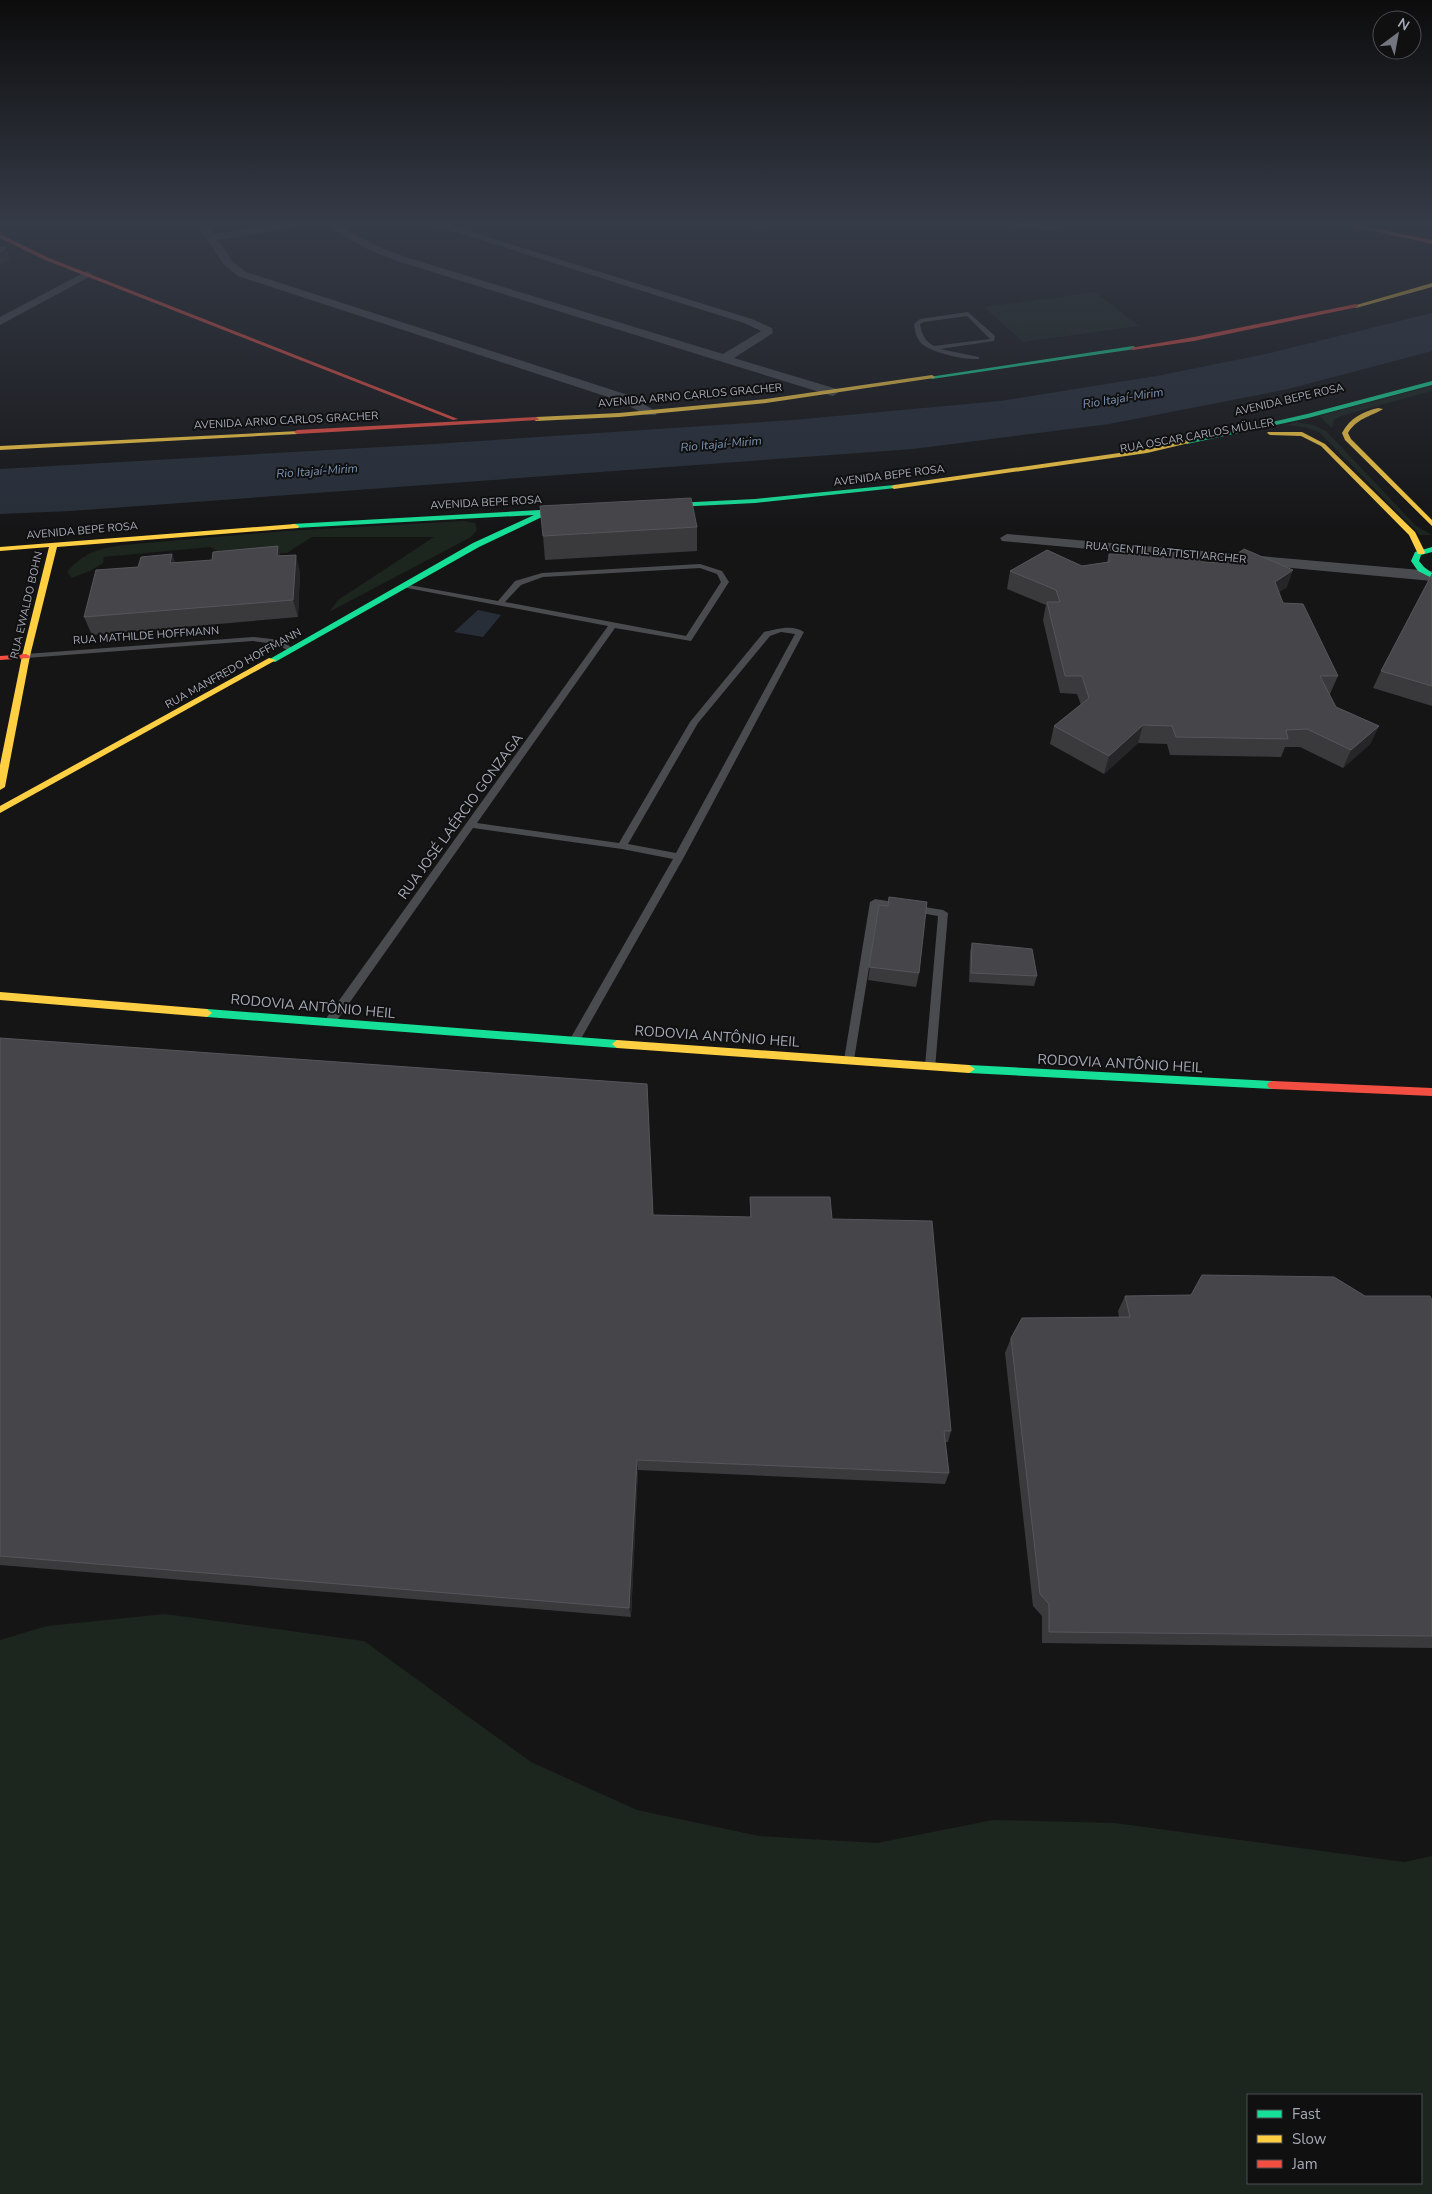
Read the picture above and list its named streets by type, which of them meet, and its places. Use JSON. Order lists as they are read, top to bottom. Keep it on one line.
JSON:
{"streets":{"main road":["AVENIDA ARNO CARLOS GRACHER","AVENIDA BEPE ROSA","RUA OSCAR CARLOS MÜLLER","RUA EWALDO BOHN","RUA MATHILDE HOFFMANN","RUA MANFREDO HOFFMANN","RODOVIA ANTÔNIO HEIL"],"street":["RUA GENTIL BATTISTI ARCHER"],"lane":["RUA JOSÉ LAÉRCIO GONZAGA"]},"crossings":[["AVENIDA BEPE ROSA","RUA OSCAR CARLOS MÜLLER"],["AVENIDA BEPE ROSA","RUA EWALDO BOHN"],["AVENIDA BEPE ROSA","RUA MANFREDO HOFFMANN"],["RUA OSCAR CARLOS MÜLLER","RUA GENTIL BATTISTI ARCHER"],["RUA EWALDO BOHN","RUA MATHILDE HOFFMANN"],["RUA MATHILDE HOFFMANN","RUA MANFREDO HOFFMANN"],["RUA JOSÉ LAÉRCIO GONZAGA","RODOVIA ANTÔNIO HEIL"]],"water":["Rio Itajaí-Mirim"],"legend":["Fast","Slow","Jam"],"north":"top right"}
